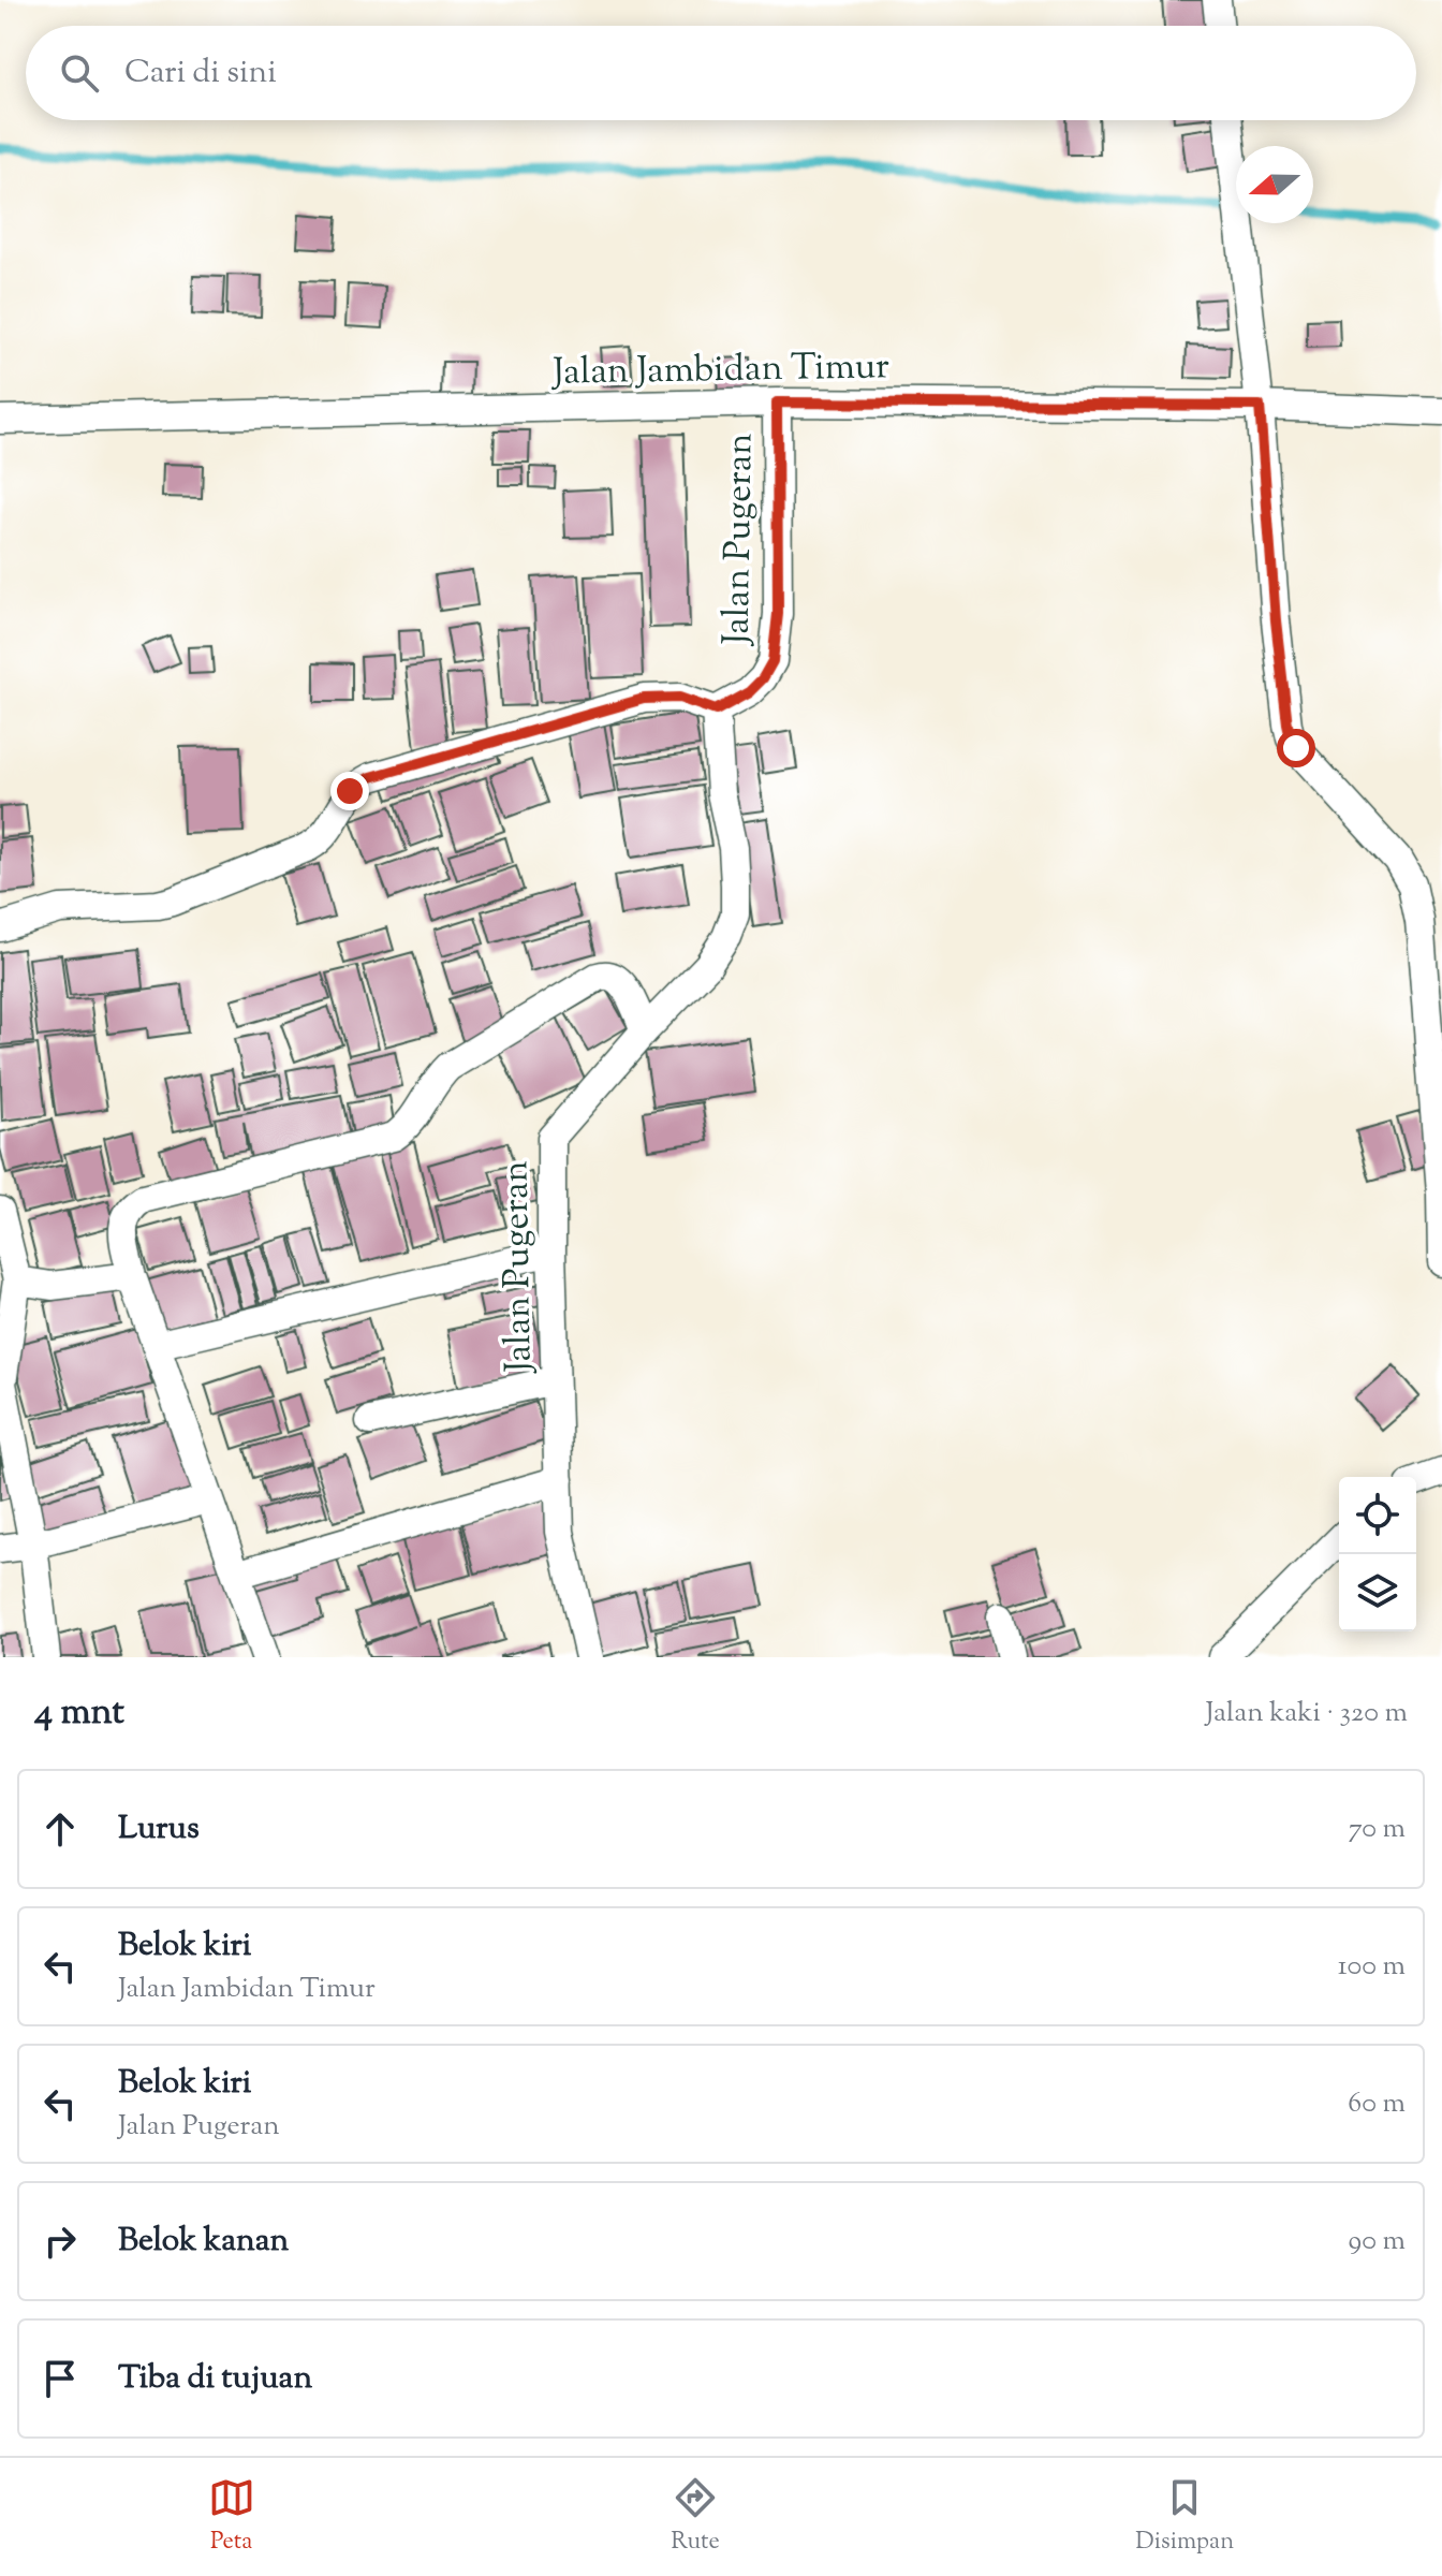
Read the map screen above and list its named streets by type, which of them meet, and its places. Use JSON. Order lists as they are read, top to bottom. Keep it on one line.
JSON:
{"streets":{"street":["Jalan Jambidan Timur","Jalan Pugeran"]},"crossings":[["Jalan Jambidan Timur","Jalan Pugeran"]],"north":"left","page":{"search":"Cari di sini","heading":["4 mnt","Jalan kaki · 320 m"],"list":[["Lurus","70 m"],["Belok kiri","Jalan Jambidan Timur","100 m"],["Belok kiri","Jalan Pugeran","60 m"],["Belok kanan","90 m"],"Tiba di tujuan"],"nav":["Peta","Rute","Disimpan"]}}
